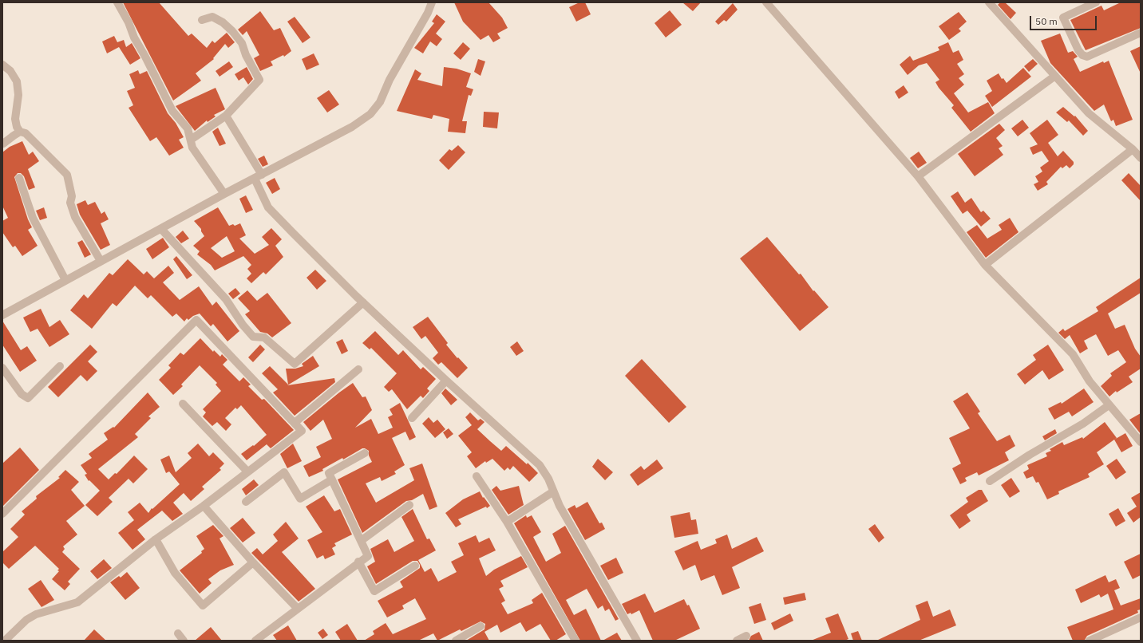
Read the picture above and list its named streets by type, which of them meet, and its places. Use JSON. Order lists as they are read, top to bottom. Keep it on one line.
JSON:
{"scale_bar":"50 m"}
